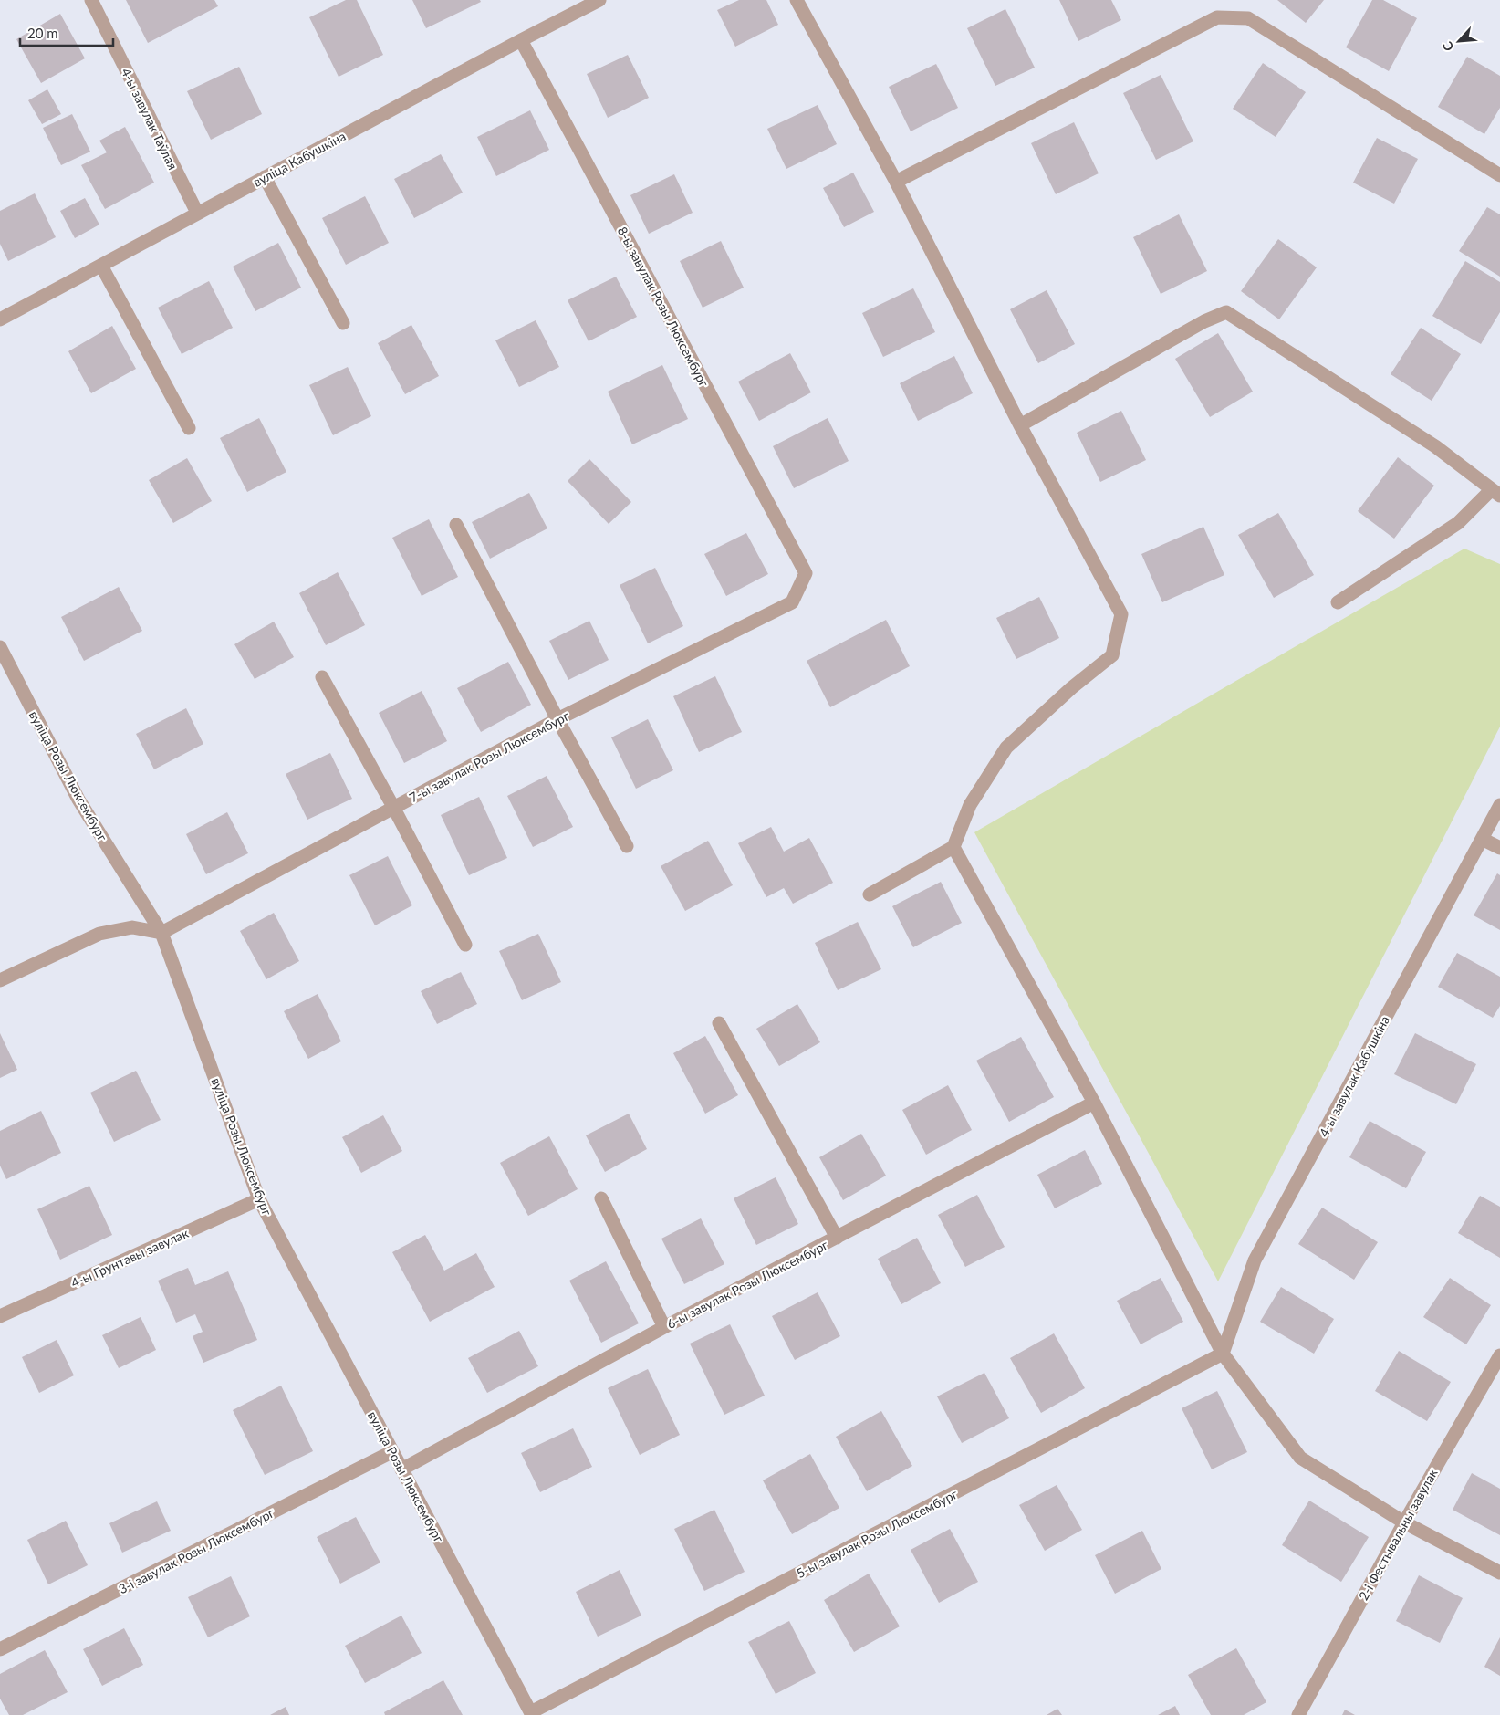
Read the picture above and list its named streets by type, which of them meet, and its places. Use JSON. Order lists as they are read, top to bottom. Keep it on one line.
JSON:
{"streets":{"street":["4-ы завулак Таўлая","вуліца Кабушкіна","8-ы завулак Розы Люксембург","7-ы завулак Розы Люксембург","вуліца Розы Люксембург","4-ы завулак Кабушкіна","4-ы Грунтавы завулак","6-ы завулак Розы Люксембург","5-ы завулак Розы Люксембург","2-і Фестывальны завулак","3-і завулак Розы Люксембург"]},"crossings":[["4-ы завулак Таўлая","вуліца Кабушкіна"],["вуліца Кабушкіна","8-ы завулак Розы Люксембург"],["8-ы завулак Розы Люксембург","7-ы завулак Розы Люксембург"],["7-ы завулак Розы Люксембург","вуліца Розы Люксембург"],["вуліца Розы Люксембург","4-ы Грунтавы завулак"],["вуліца Розы Люксембург","6-ы завулак Розы Люксембург"],["вуліца Розы Люксембург","5-ы завулак Розы Люксембург"],["вуліца Розы Люксембург","3-і завулак Розы Люксембург"],["4-ы завулак Кабушкіна","5-ы завулак Розы Люксембург"]],"scale_bar":"20 m","north":"bottom left"}
